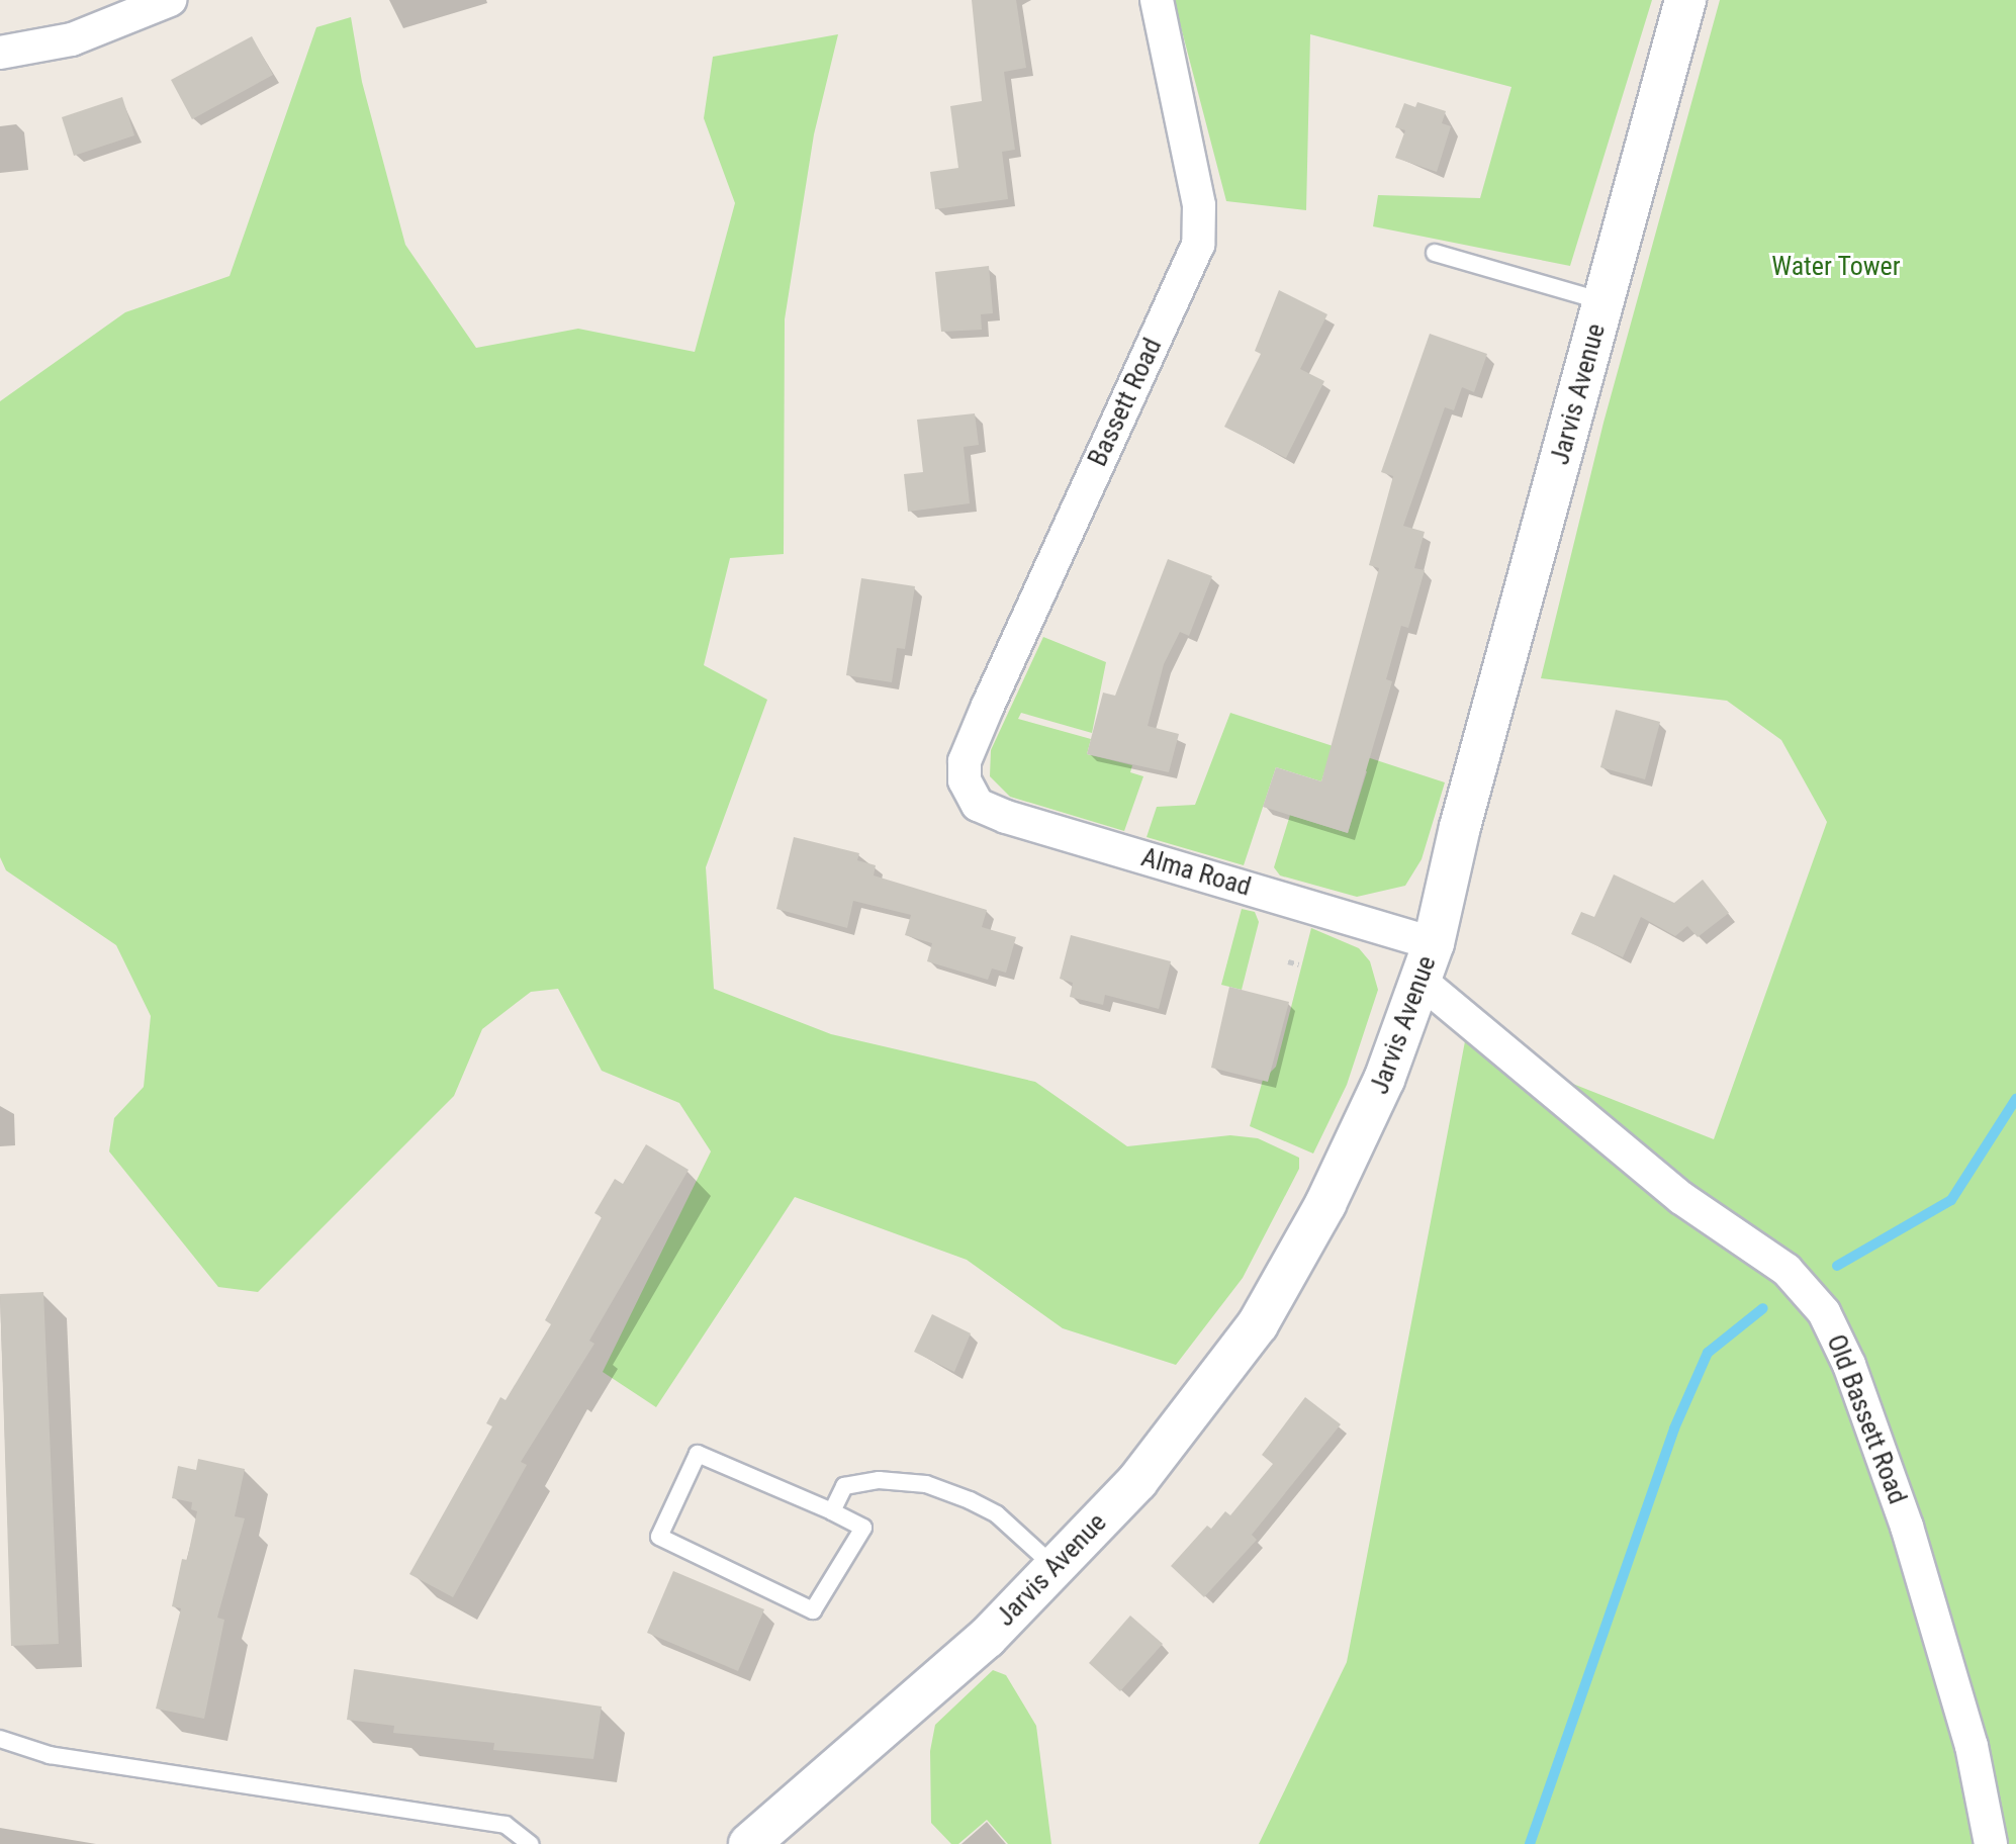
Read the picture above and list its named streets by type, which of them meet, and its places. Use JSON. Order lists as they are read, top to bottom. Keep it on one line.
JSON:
{"streets":{"street":["Jarvis Avenue","Bassett Road","Alma Road","Old Bassett Road"]},"crossings":[["Jarvis Avenue","Alma Road"],["Jarvis Avenue","Old Bassett Road"],["Bassett Road","Alma Road"]],"parks":["Water Tower"]}
